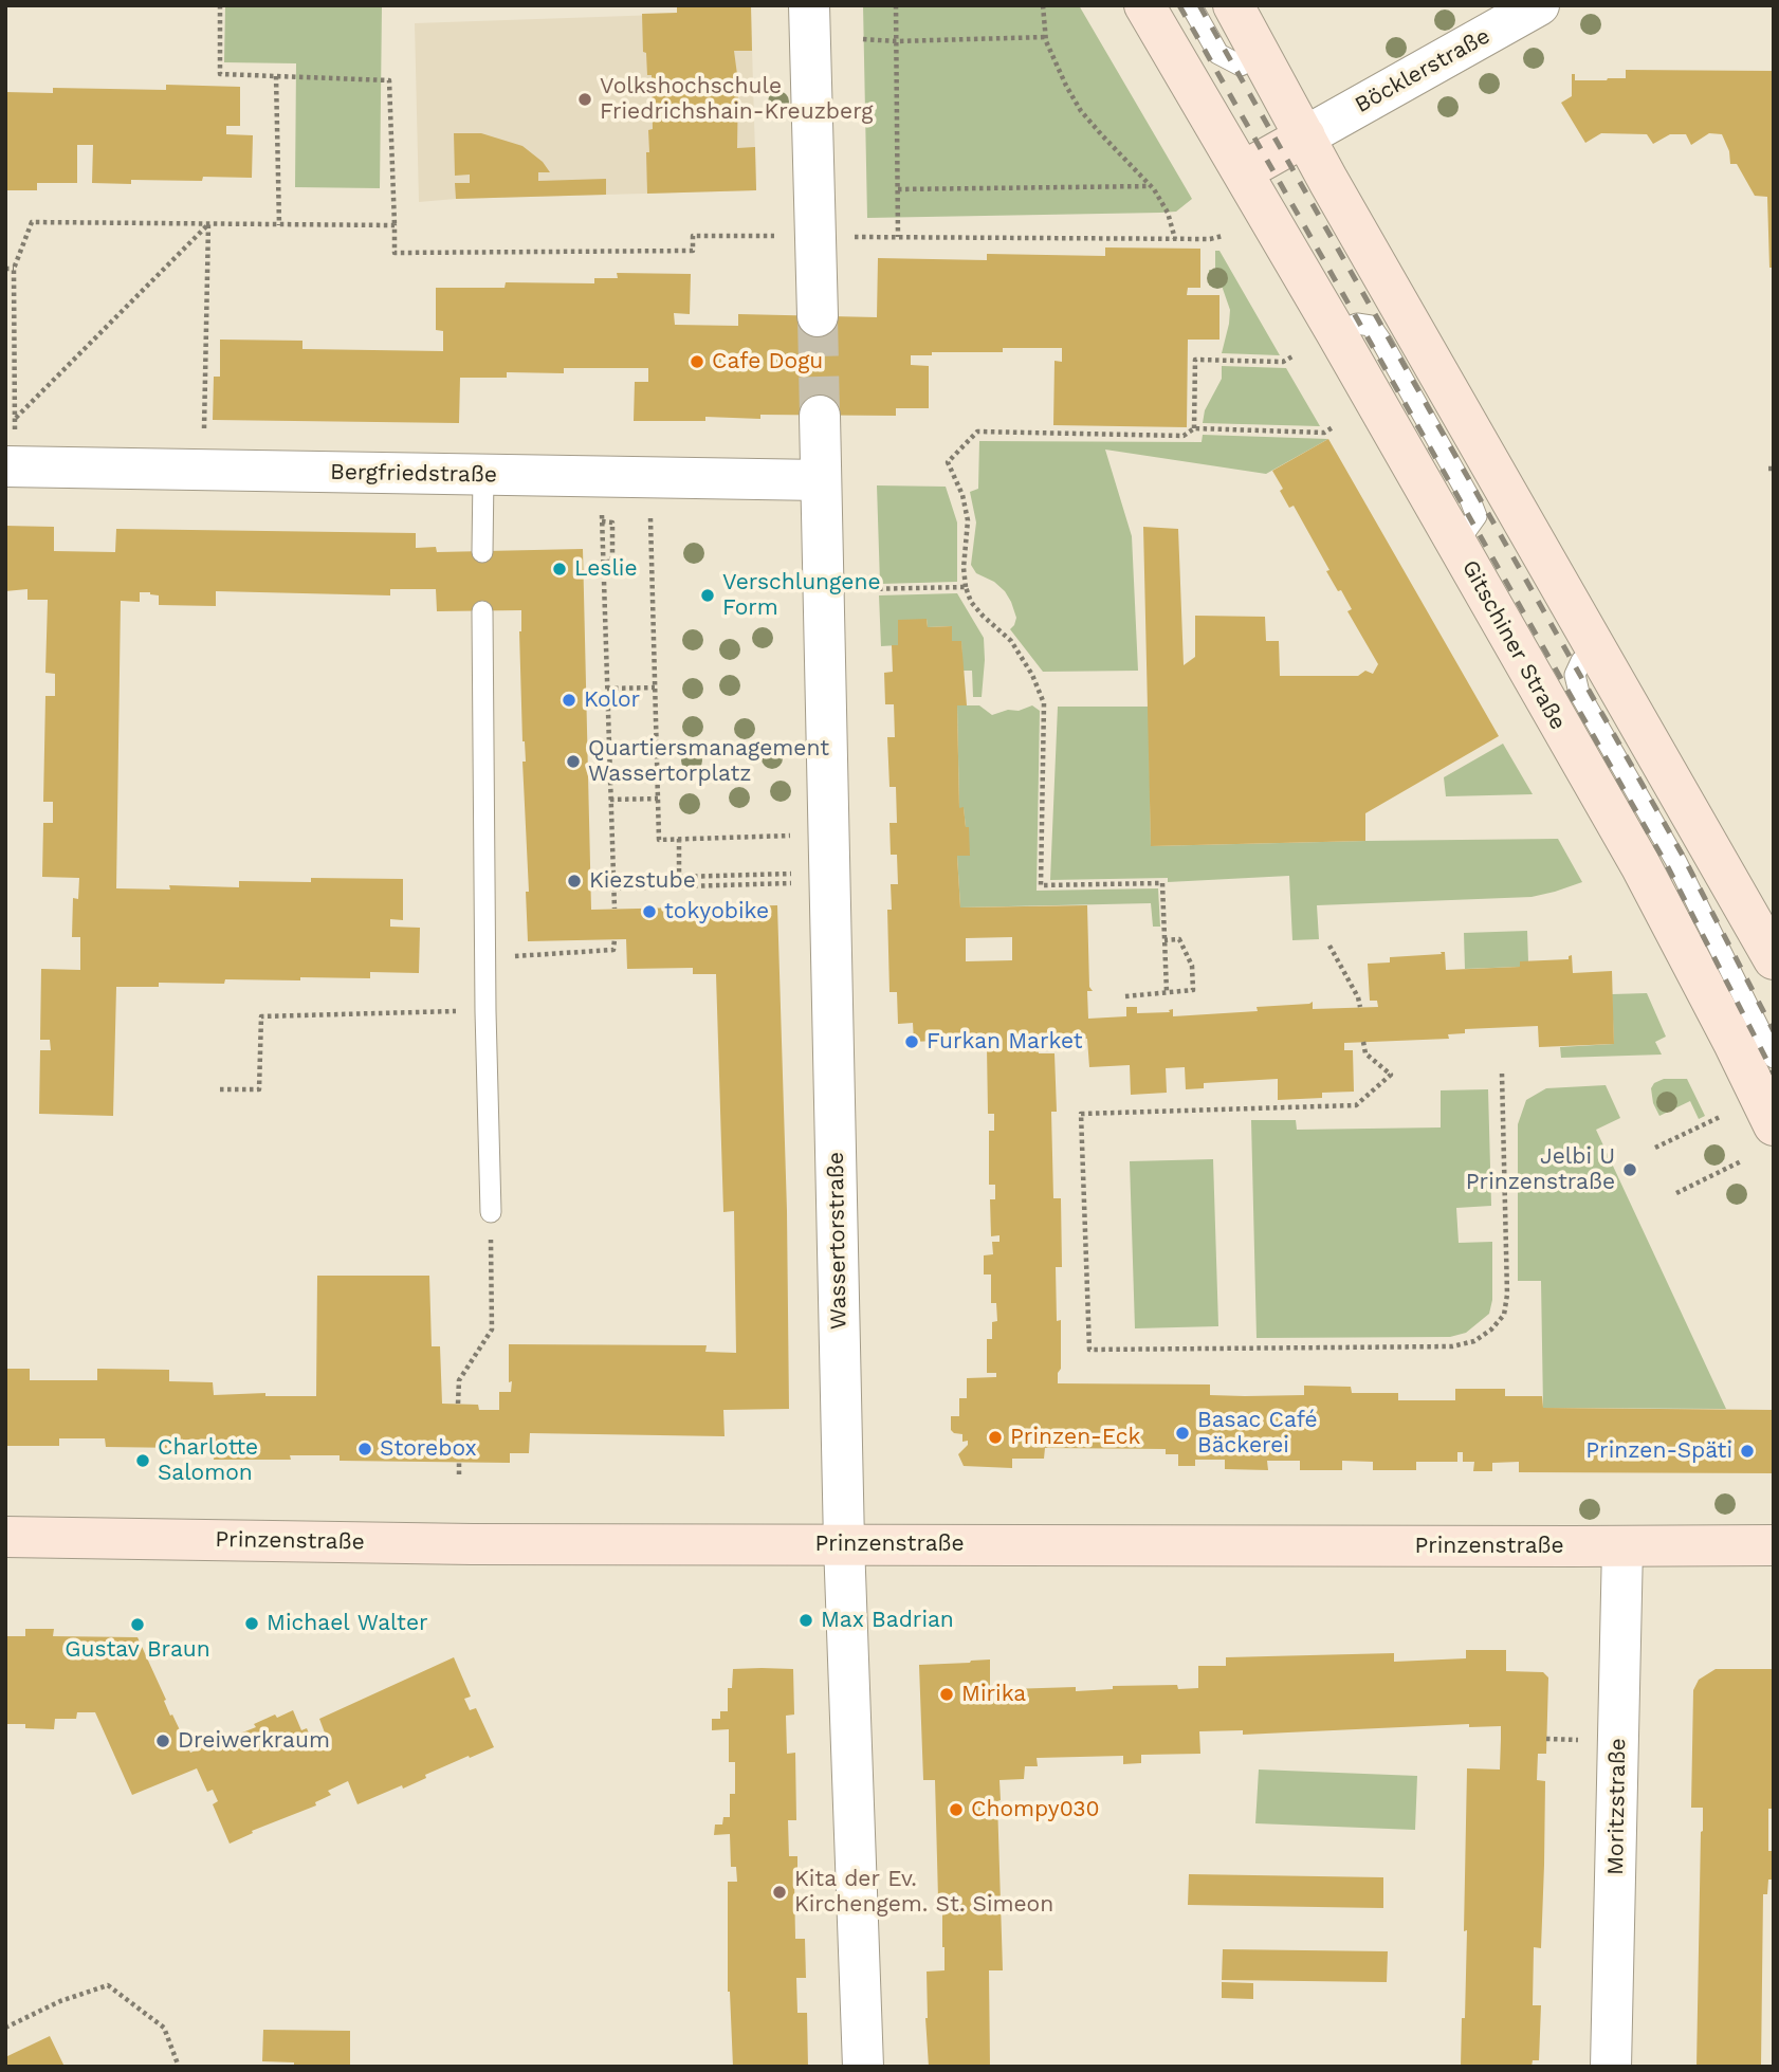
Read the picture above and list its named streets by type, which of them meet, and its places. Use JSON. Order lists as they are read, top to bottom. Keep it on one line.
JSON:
{"streets":{"main road":["Gitschiner Straße","Prinzenstraße"],"street":["Böcklerstraße","Bergfriedstraße","Wassertorstraße","Moritzstraße"]},"crossings":[["Bergfriedstraße","Wassertorstraße"],["Wassertorstraße","Prinzenstraße"],["Prinzenstraße","Moritzstraße"]],"places":["Volkshochschule Friedrichshain-Kreuzberg","Cafe Dogu","Leslie","Verschlungene Form","Kolor","Quartiersmanagement Wassertorplatz","Kiezstube","tokyobike","Furkan Market","Jelbi U Prinzenstraße","Basac Café Bäckerei","Prinzen-Eck","Storebox","Prinzen-Späti","Charlotte Salomon","Max Badrian","Michael Walter","Gustav Braun","Mirika","Dreiwerkraum","Chompy030","Kita der Ev. Kirchengem. St. Simeon"]}
